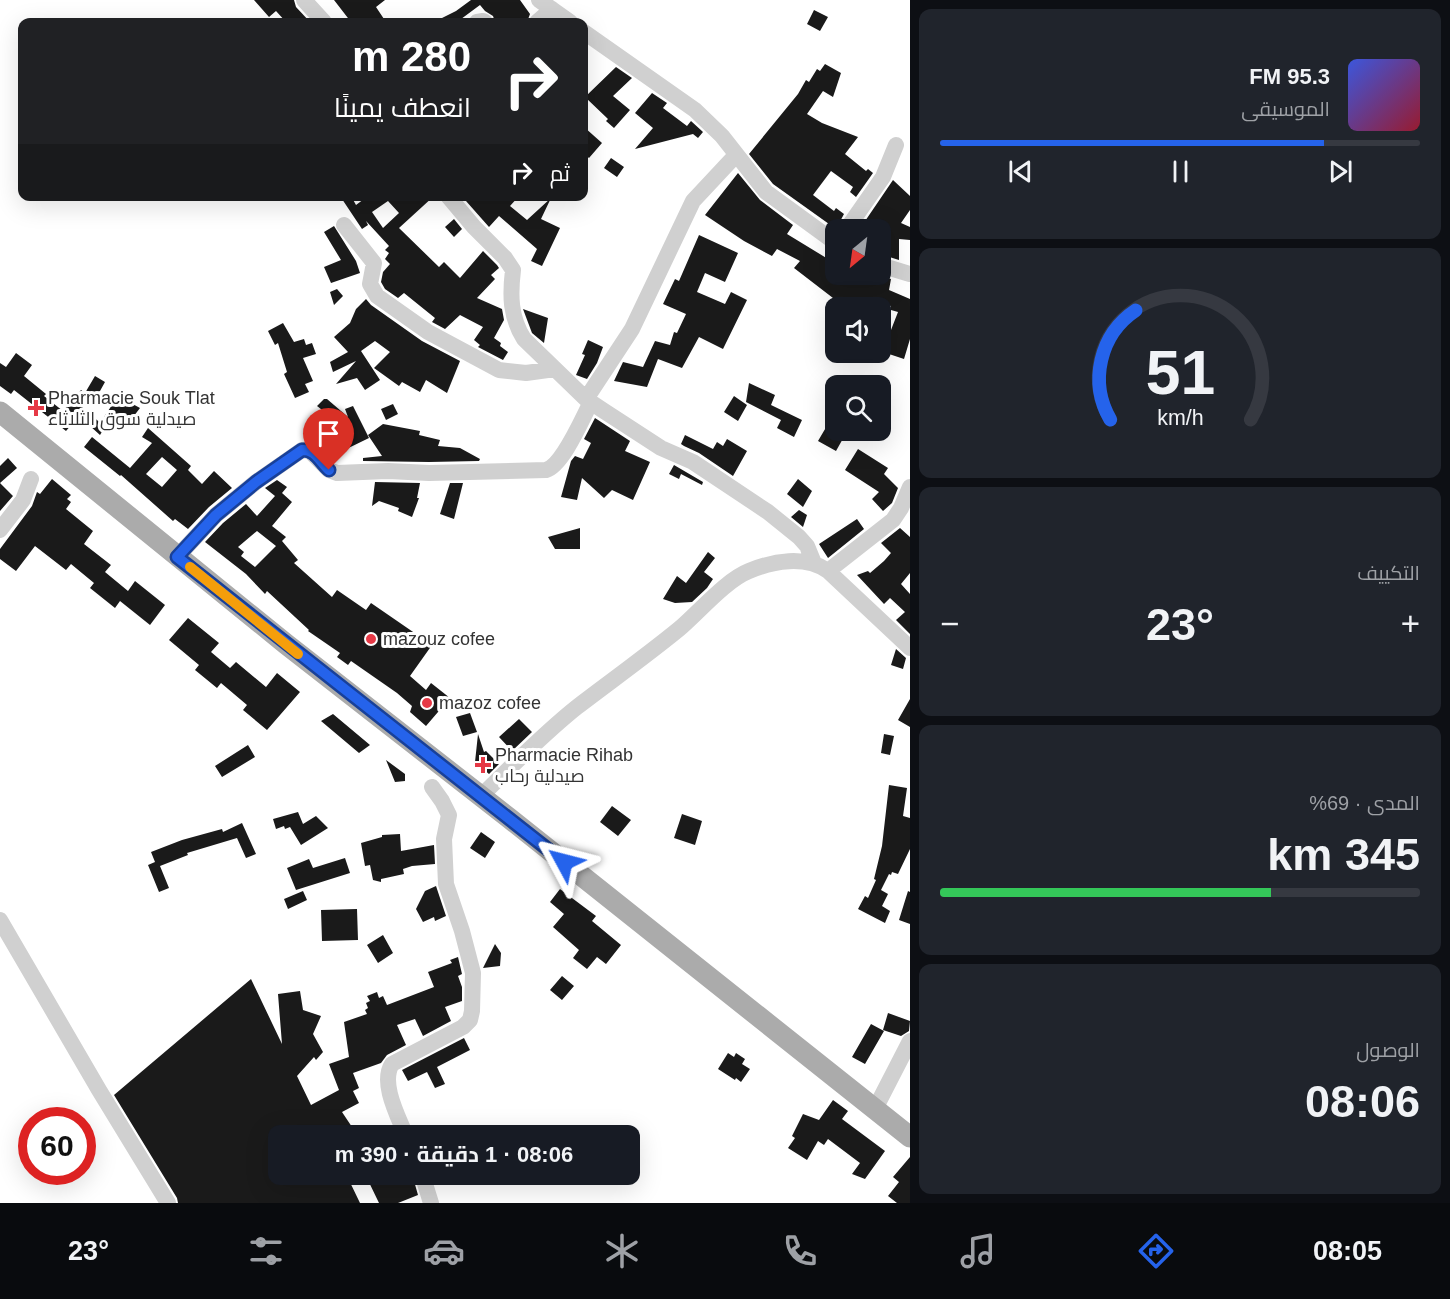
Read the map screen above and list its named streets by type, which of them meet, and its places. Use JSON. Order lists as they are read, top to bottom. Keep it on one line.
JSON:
{"places":{"health":["Pharmacie Souk Tlat صيدلية سوق الثلاثاء","Pharmacie Rihab صيدلية رحاب"],"other":["mazouz cofee","mazoz cofee"]},"north":"bottom left","page":{"turn":["280 m","انعطف يمينًا"],"song":["95.3 FM","الموسيقى"],"then":"ثم","tile":["التكييف",["المدى · 69%","345 km"],["الوصول","08:06"]],"heat":["−","23°","+"],"limit":"60","trip":"08:06 · 1 دقيقة · 390 m","tabs":["08:05","23°"],"gauge":["51","km/h"]}}
